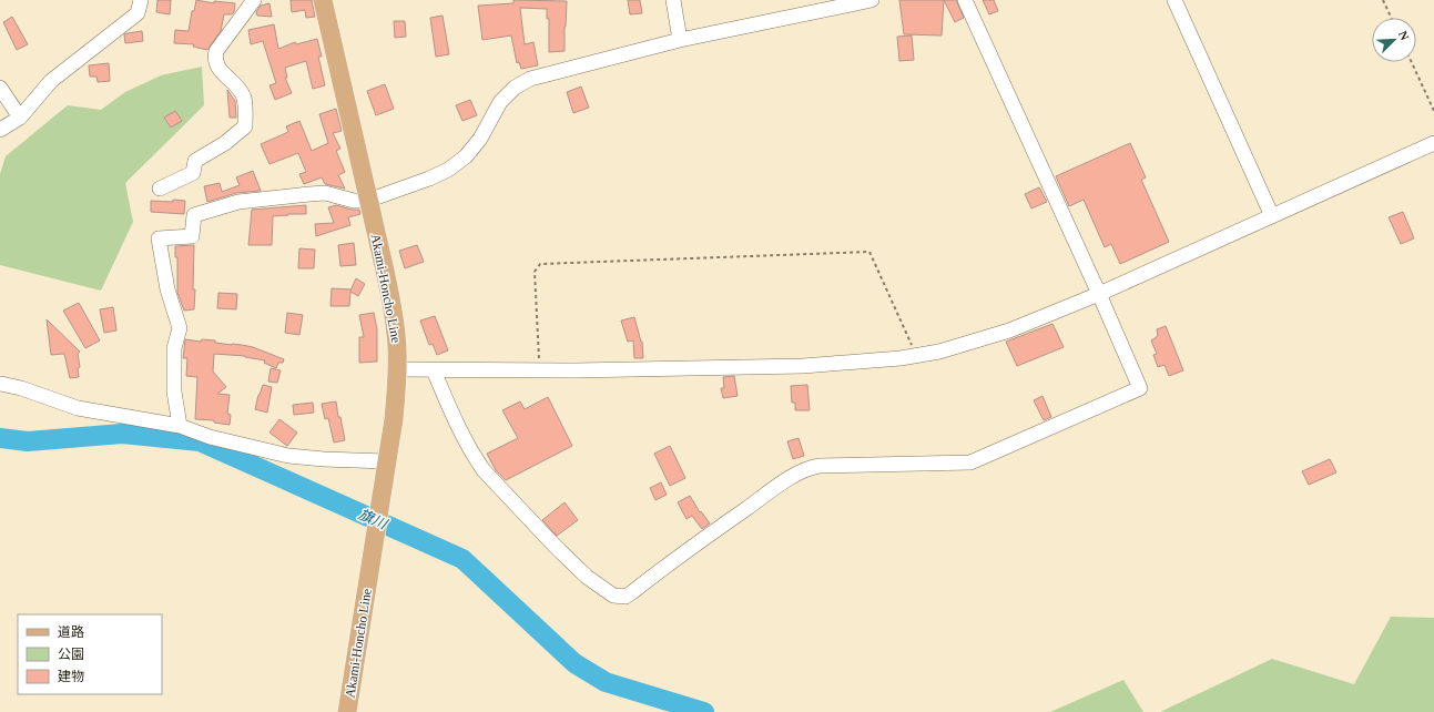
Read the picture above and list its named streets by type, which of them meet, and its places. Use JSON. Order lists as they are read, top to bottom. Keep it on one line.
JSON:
{"streets":{"main road":["Akami-Honcho Line"]},"water":["旗川"],"legend":["道路","公園","建物"],"north":"top right"}
